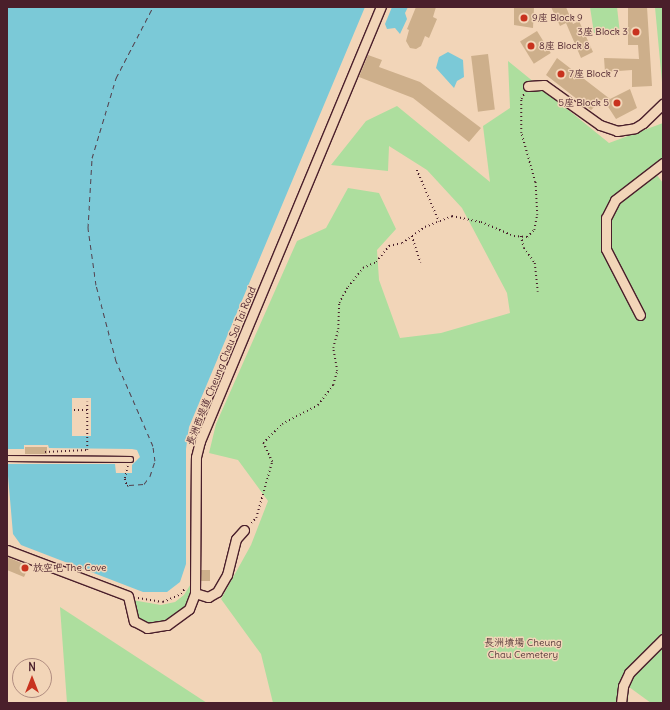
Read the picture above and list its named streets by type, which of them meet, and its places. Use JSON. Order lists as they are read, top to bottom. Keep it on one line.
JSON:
{"streets":{"street":["長洲西堤道 Cheung Chau Sai Tai Road"]},"parks":["長洲墳場 Cheung Chau Cemetery"],"places":["9座 Block 9","3座 Block 3","8座 Block 8","7座 Block 7","5座 Block 5","放空吧 The Cove"],"north":"top"}
